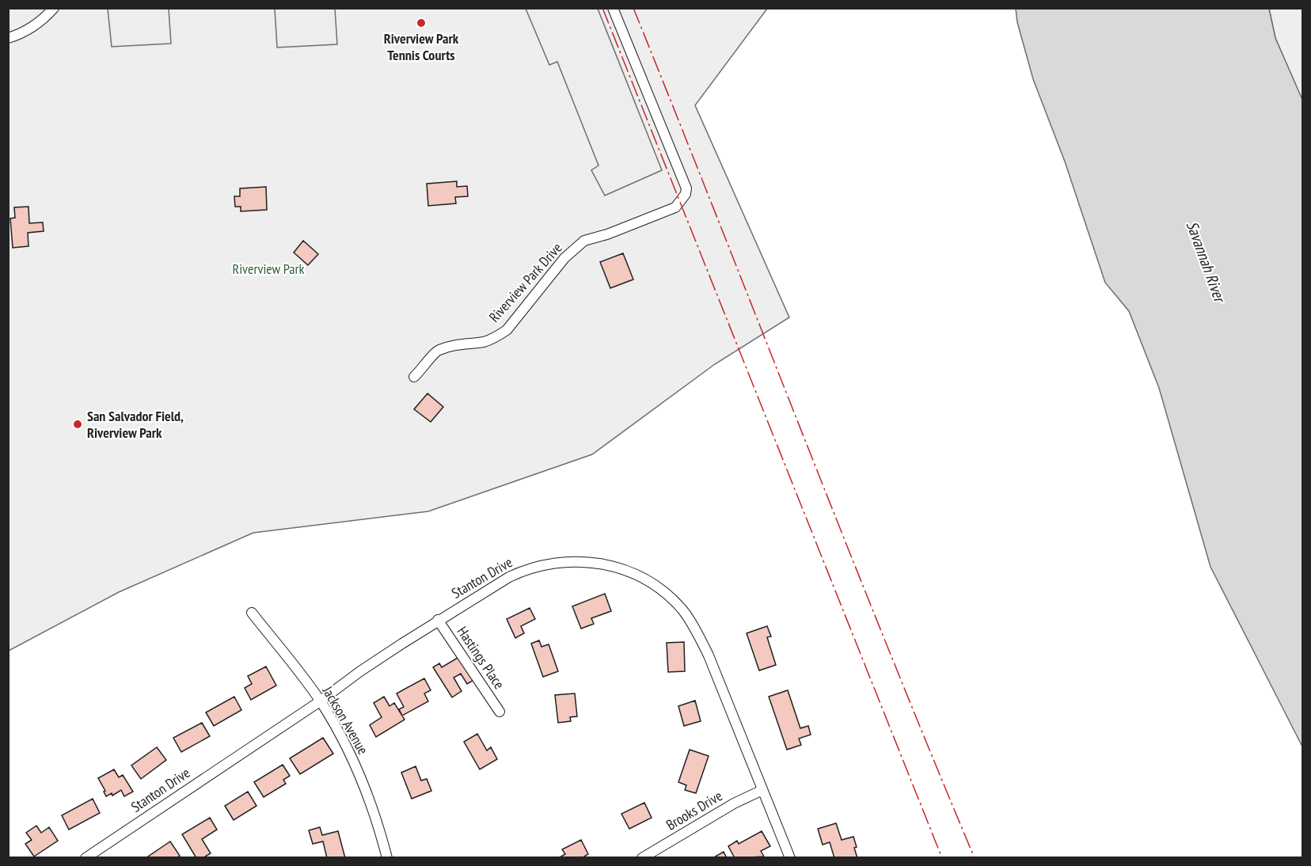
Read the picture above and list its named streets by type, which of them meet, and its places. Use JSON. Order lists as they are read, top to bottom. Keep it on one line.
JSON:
{"streets":{"street":["Riverview Park Drive","Stanton Drive","Hastings Place","Jackson Avenue","Brooks Drive"]},"crossings":[["Stanton Drive","Hastings Place"],["Stanton Drive","Jackson Avenue"],["Stanton Drive","Brooks Drive"]],"water":["Savannah River"],"parks":["Riverview Park"],"places":["Riverview Park Tennis Courts","San Salvador Field, Riverview Park"]}
